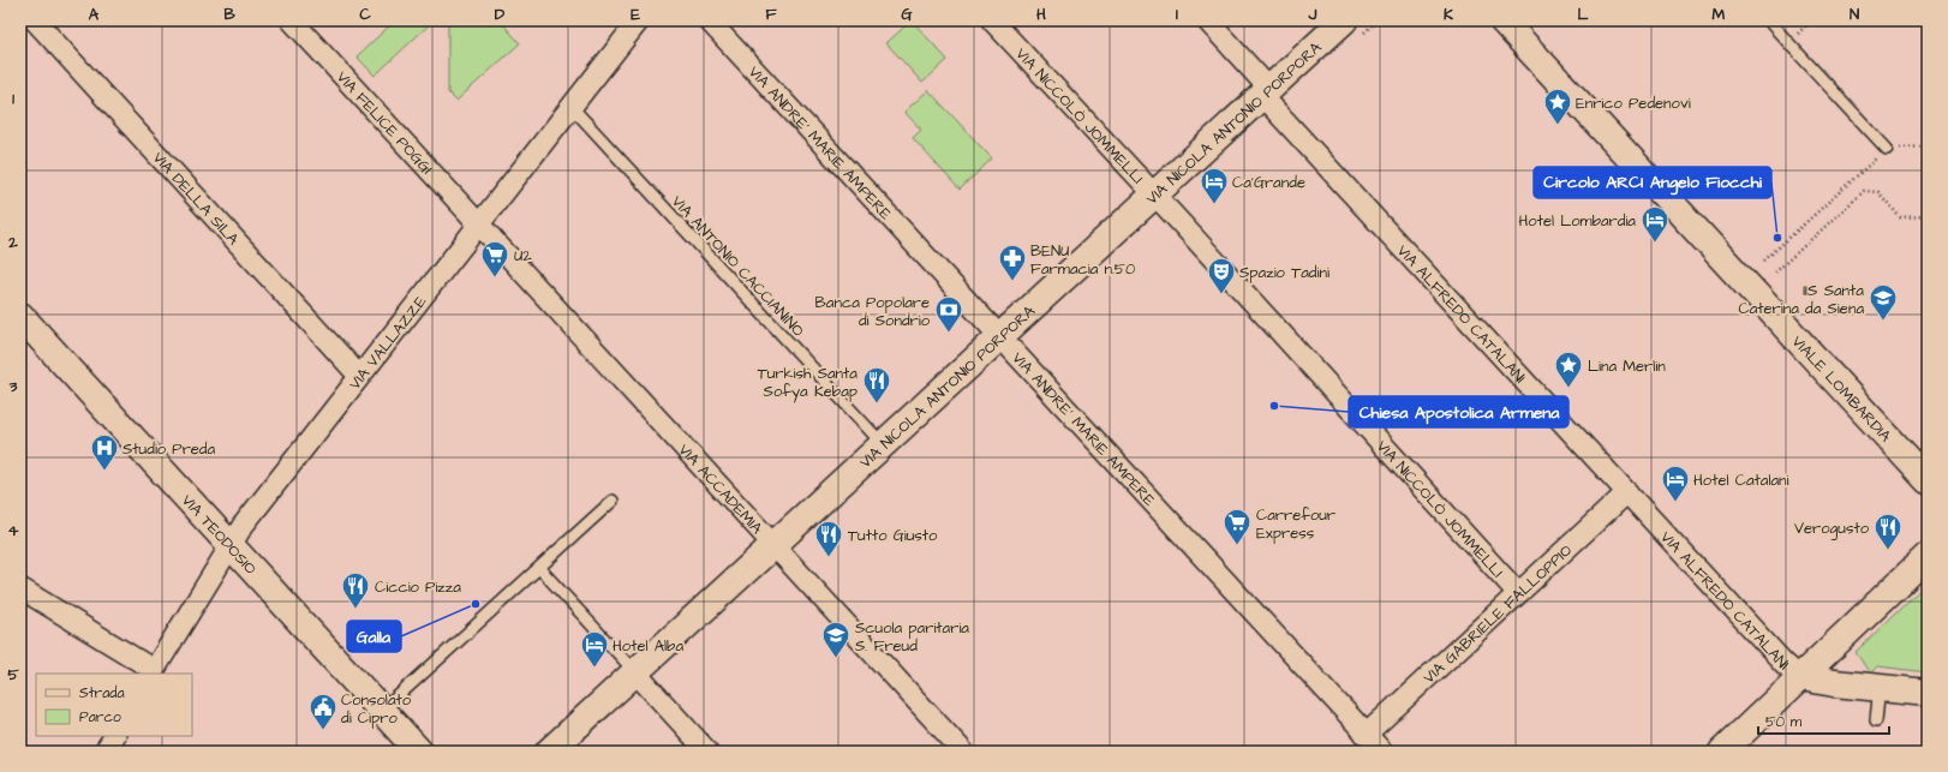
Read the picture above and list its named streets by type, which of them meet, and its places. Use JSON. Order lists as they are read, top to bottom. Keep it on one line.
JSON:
{"streets":{"street":["VIA NICCOLÒ JOMMELLI","VIA FELICE POGGI","VIA NICOLA ANTONIO PORPORA","VIA ANDRE' MARIE AMPERE","VIA DELLA SILA","VIA ALFREDO CATALANI","VIA VALLAZZE","VIALE LOMBARDIA","VIA ACCADEMIA","VIA TEODOSIO","VIA GABRIELE FALLOPPIO"],"lane":["VIA ANTONIO CACCIANINO"]},"crossings":[["VIA NICCOLÒ JOMMELLI","VIA NICOLA ANTONIO PORPORA"],["VIA NICCOLÒ JOMMELLI","VIA GABRIELE FALLOPPIO"],["VIA FELICE POGGI","VIA VALLAZZE"],["VIA FELICE POGGI","VIA ACCADEMIA"],["VIA NICOLA ANTONIO PORPORA","VIA ANDRE' MARIE AMPERE"],["VIA NICOLA ANTONIO PORPORA","VIA ANTONIO CACCIANINO"],["VIA NICOLA ANTONIO PORPORA","VIA ALFREDO CATALANI"],["VIA NICOLA ANTONIO PORPORA","VIA ACCADEMIA"],["VIA ANDRE' MARIE AMPERE","VIA GABRIELE FALLOPPIO"],["VIA DELLA SILA","VIA VALLAZZE"],["VIA ANTONIO CACCIANINO","VIA VALLAZZE"],["VIA ALFREDO CATALANI","VIA GABRIELE FALLOPPIO"],["VIA VALLAZZE","VIA ACCADEMIA"],["VIA VALLAZZE","VIA TEODOSIO"]],"places":{"place":["Enrico Pedenovi","Lina Merlin"],"hotel":["Ca'Grande","Hotel Lombardia","Hotel Catalani","Hotel Alba"],"other":["Circolo ARCI Angelo Fiocchi","Chiesa Apostolica Armena","Galla"],"supermarket":["U2","Carrefour Express"],"pharmacy":["BENU Farmacia n.50"],"theatre":["Spazio Tadini"],"school or university":["IIS Santa Caterina da Siena","Scuola paritaria S. Freud"],"bank":["Banca Popolare di Sondrio"],"restaurant":["Turkish Santa Sofya Kebap","Verogusto","Tutto Giusto","Ciccio Pizza"],"hospital":["Studio Preda"],"public building":["Consolato di Cipro"]},"legend":["Strada","Parco"],"scale_bar":"50 m","grid":{"columns":["A","B","C","D","E","F","G","H","I","J","K","L","M","N"],"rows":["1","2","3","4","5"]}}
